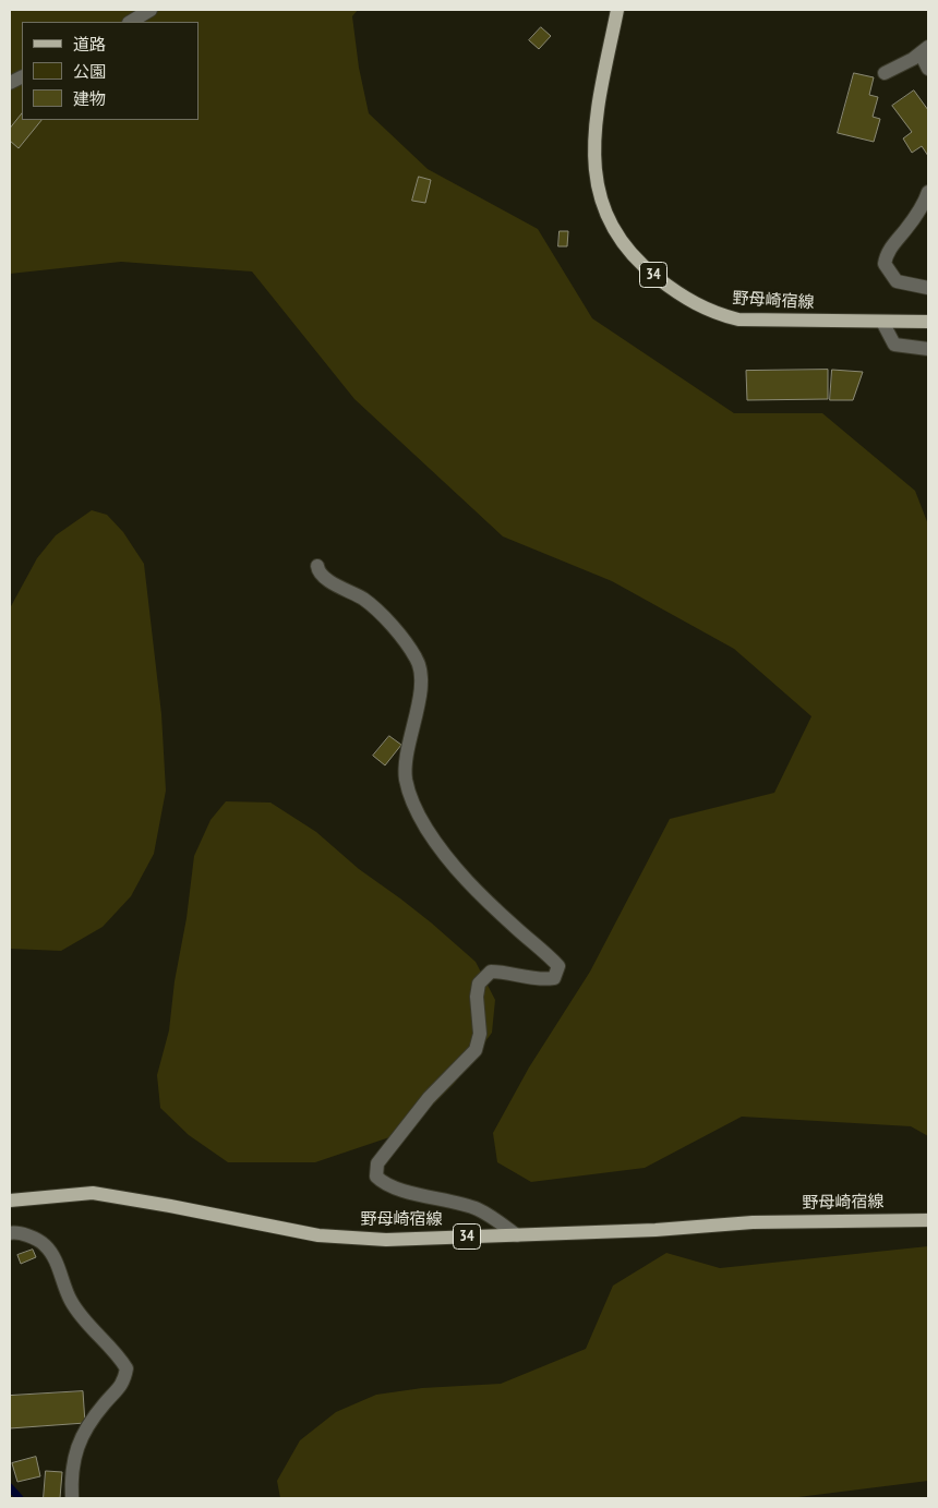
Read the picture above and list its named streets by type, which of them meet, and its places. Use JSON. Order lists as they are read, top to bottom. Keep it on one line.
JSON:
{"streets":{"main road":["34","野母崎宿線"]},"legend":["道路","公園","建物"]}
